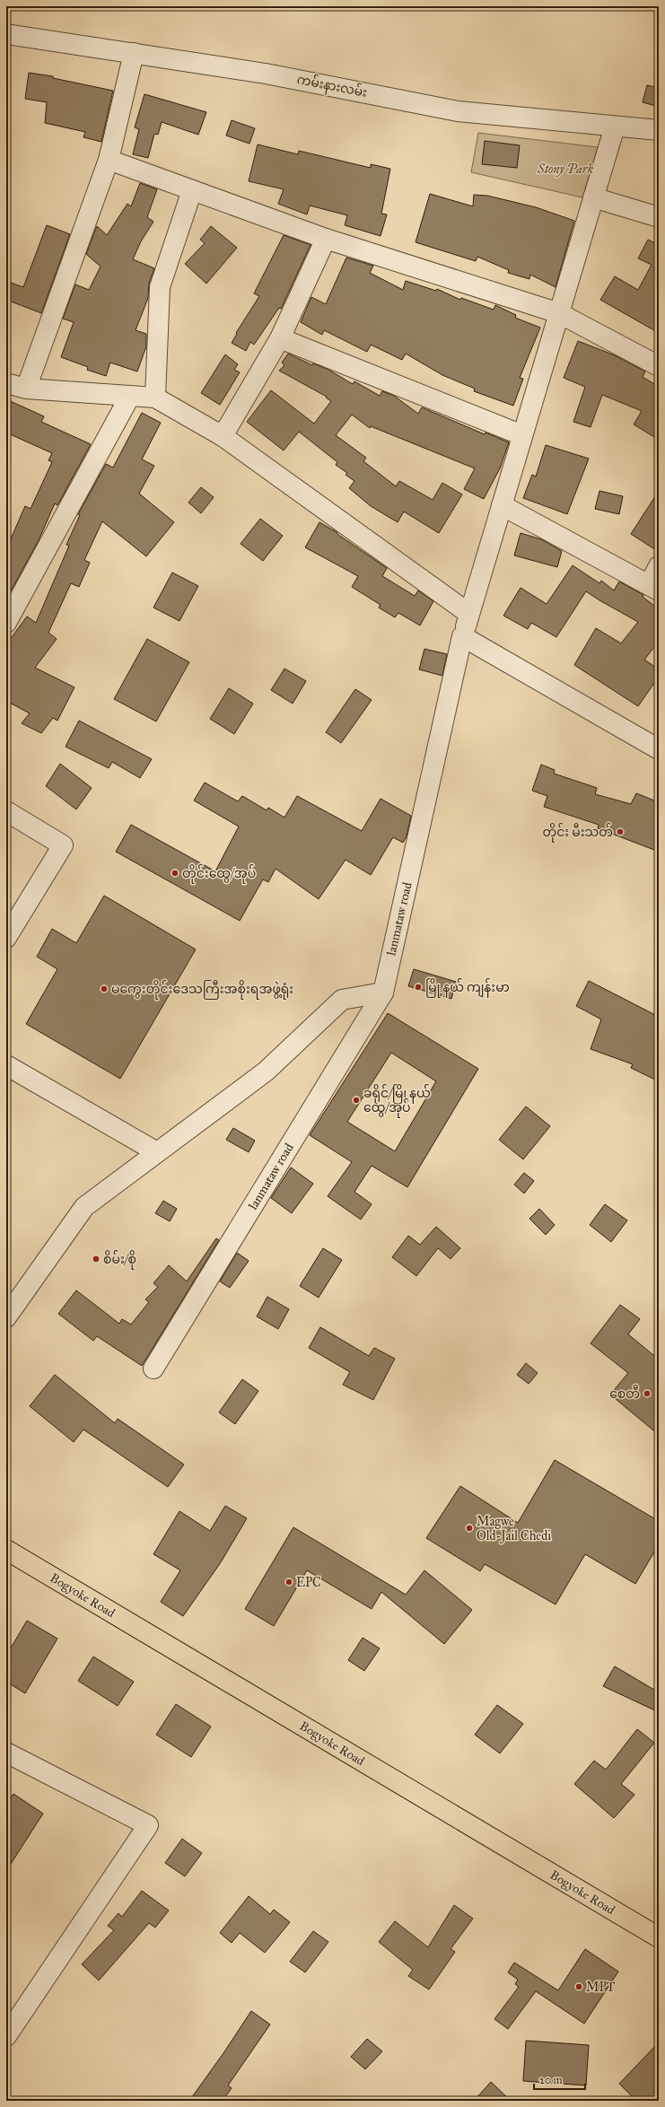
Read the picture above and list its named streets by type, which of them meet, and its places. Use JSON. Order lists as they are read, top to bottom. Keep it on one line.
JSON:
{"streets":{"highway":["Bogyoke Road"],"street":["ကမ်းနားလမ်း","lanmataw road"]},"crossings":[["ကမ်းနားလမ်း","lanmataw road"]],"parks":["Stony Park"],"places":["တိုင်း မီးသတ်","တိုင်းထွေ/အုပ်","မြို့နယ် ကျန်းမာ","မကွေးတိုင်းဒေသကြီးအစိုးရအဖွဲ့ရုံး","ခရိုင်/မြို့နယ် ထွေ/အုပ်","စိမ်း/စို","စေတီ","Magwe Old-Jail Chedi","EPC","MPT"],"scale_bar":"20 m"}
